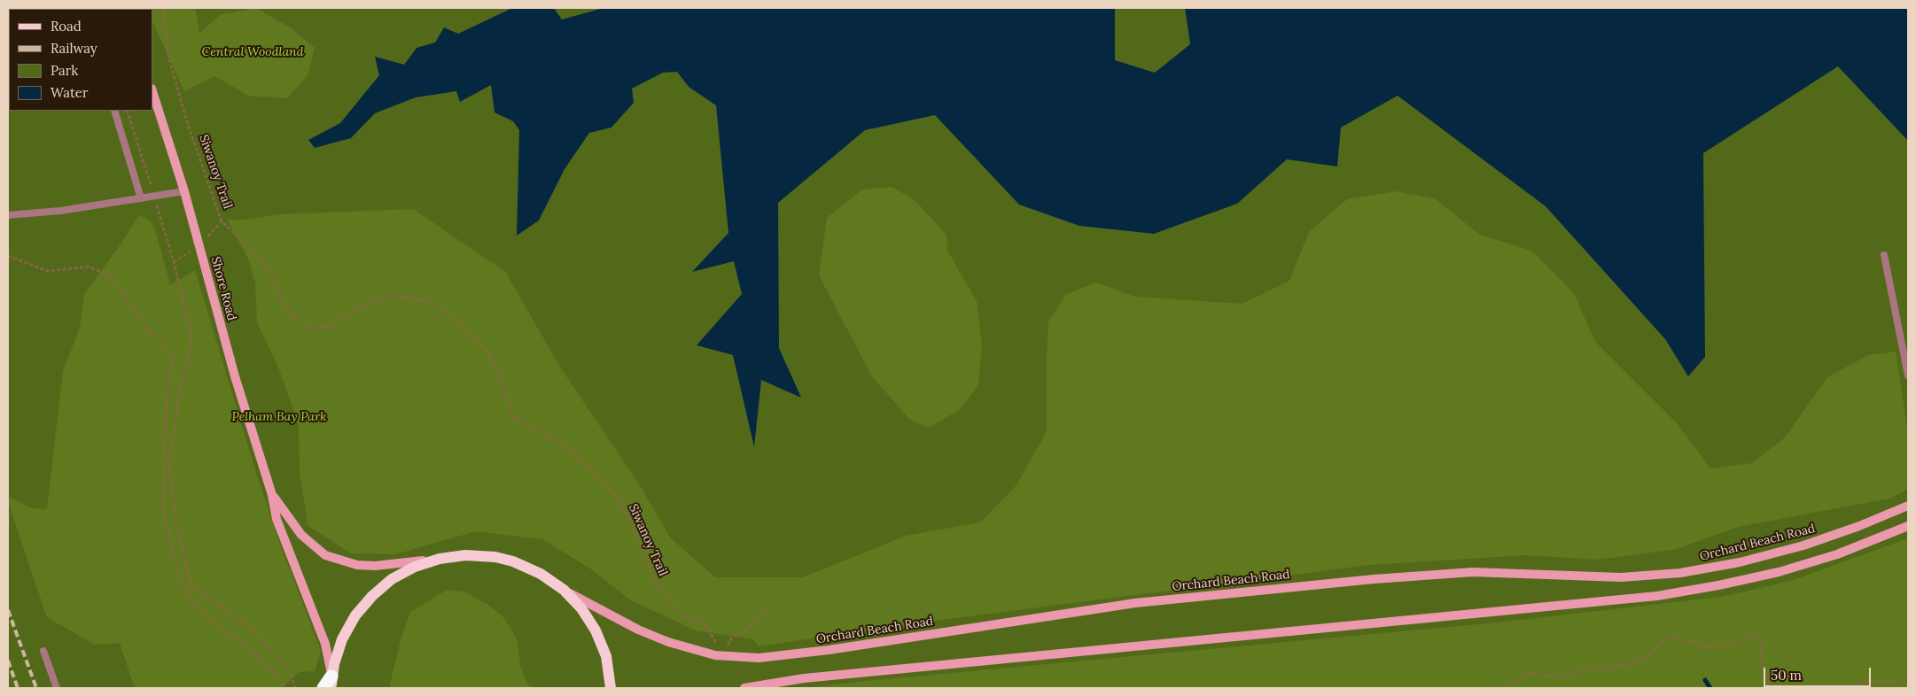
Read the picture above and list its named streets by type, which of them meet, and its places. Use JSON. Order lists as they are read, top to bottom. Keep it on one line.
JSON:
{"streets":{"street":["Shore Road","Orchard Beach Road"],"path":["Siwanoy Trail"]},"crossings":[["Siwanoy Trail","Orchard Beach Road"]],"parks":["Central Woodland","Pelham Bay Park"],"legend":["Road","Railway","Park","Water"],"scale_bar":"50 m"}
